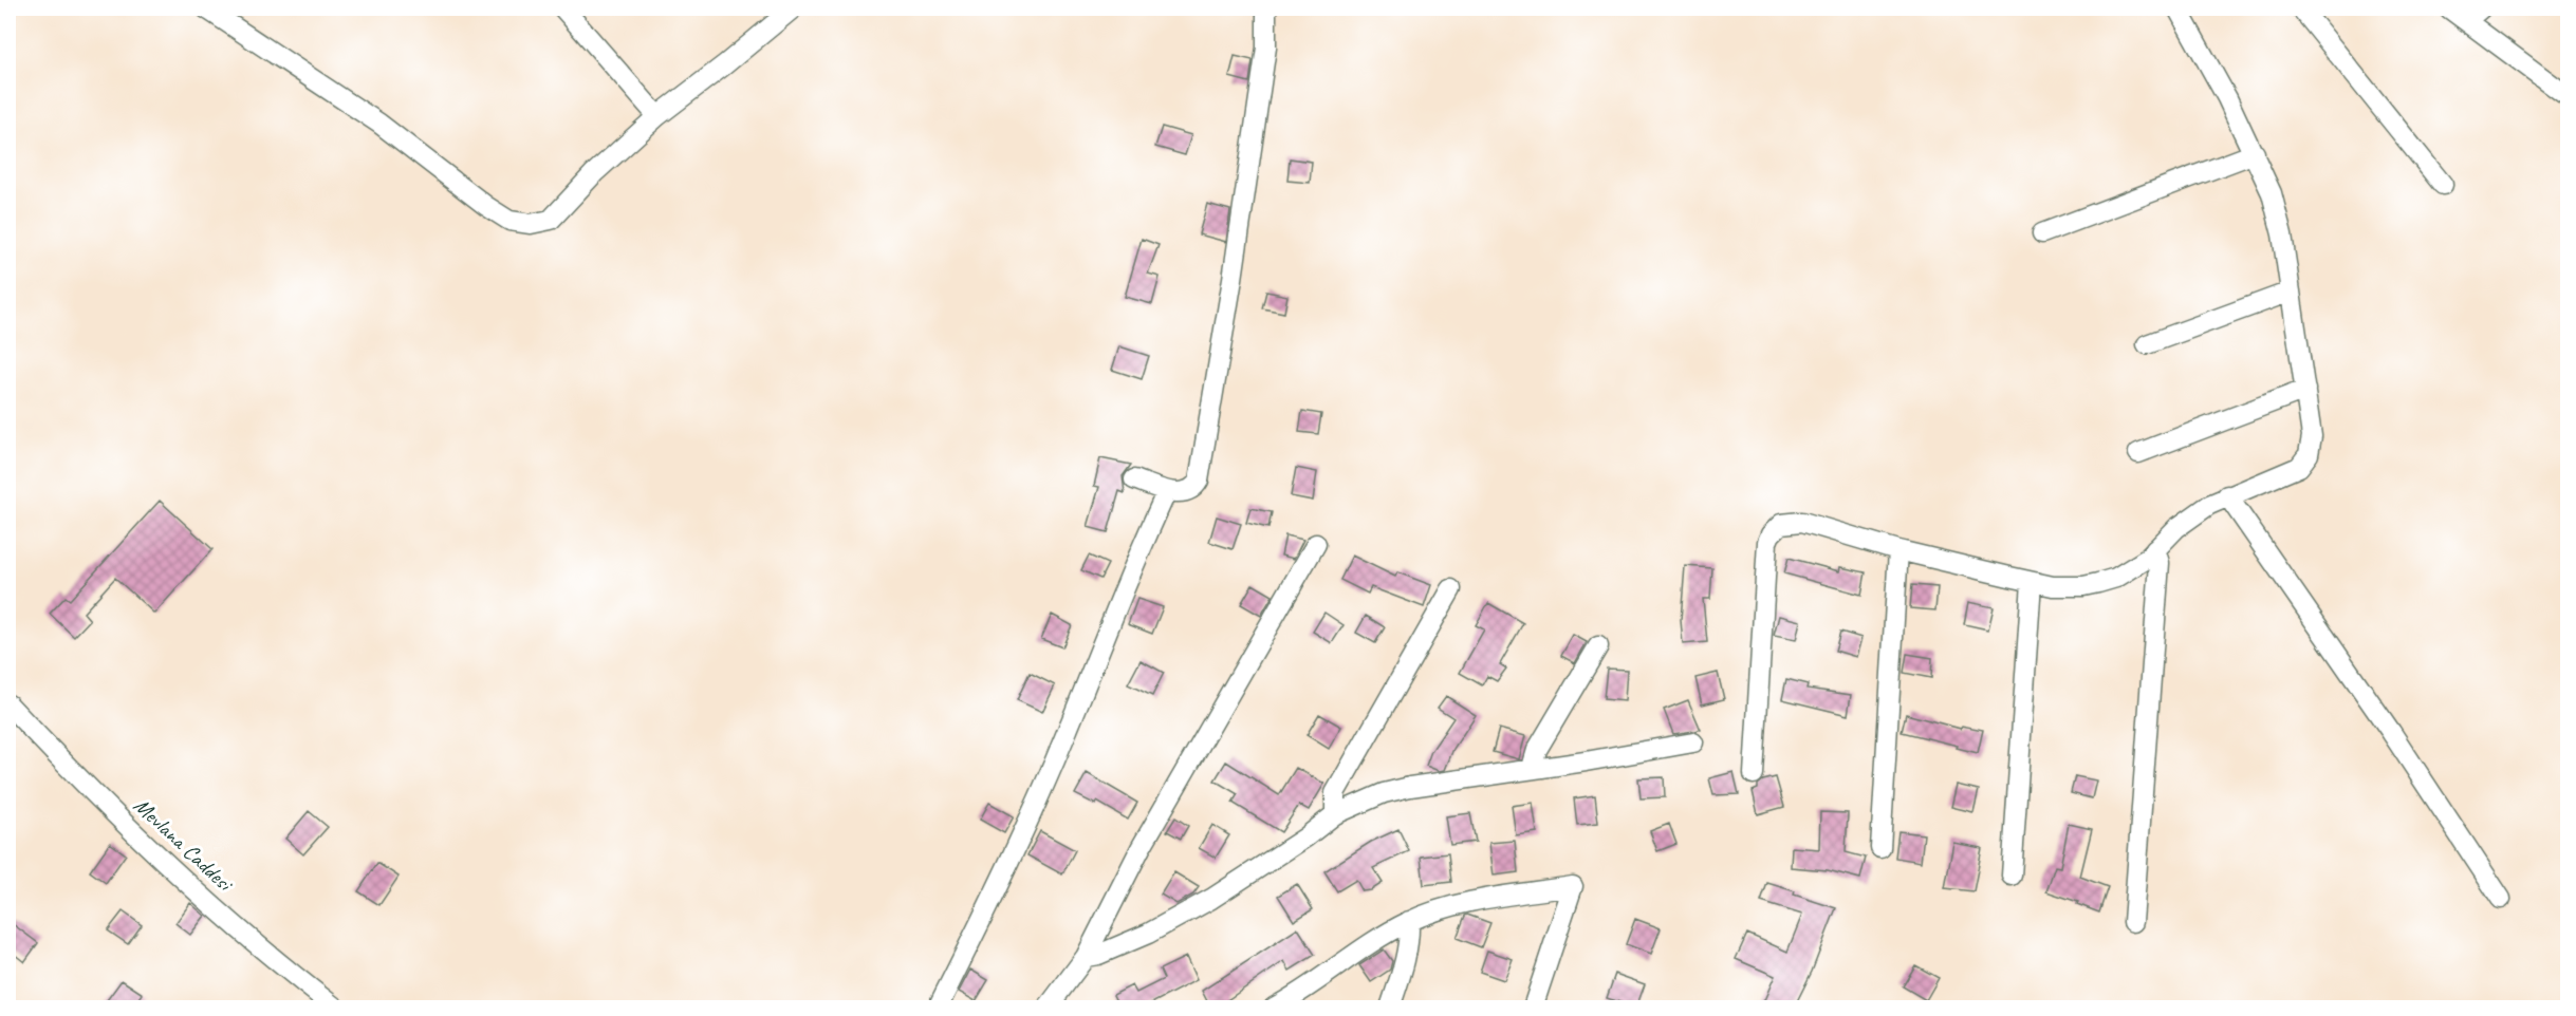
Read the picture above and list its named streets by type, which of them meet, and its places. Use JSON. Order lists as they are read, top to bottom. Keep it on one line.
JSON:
{"streets":{"street":["Mevlana Caddesi"]}}
